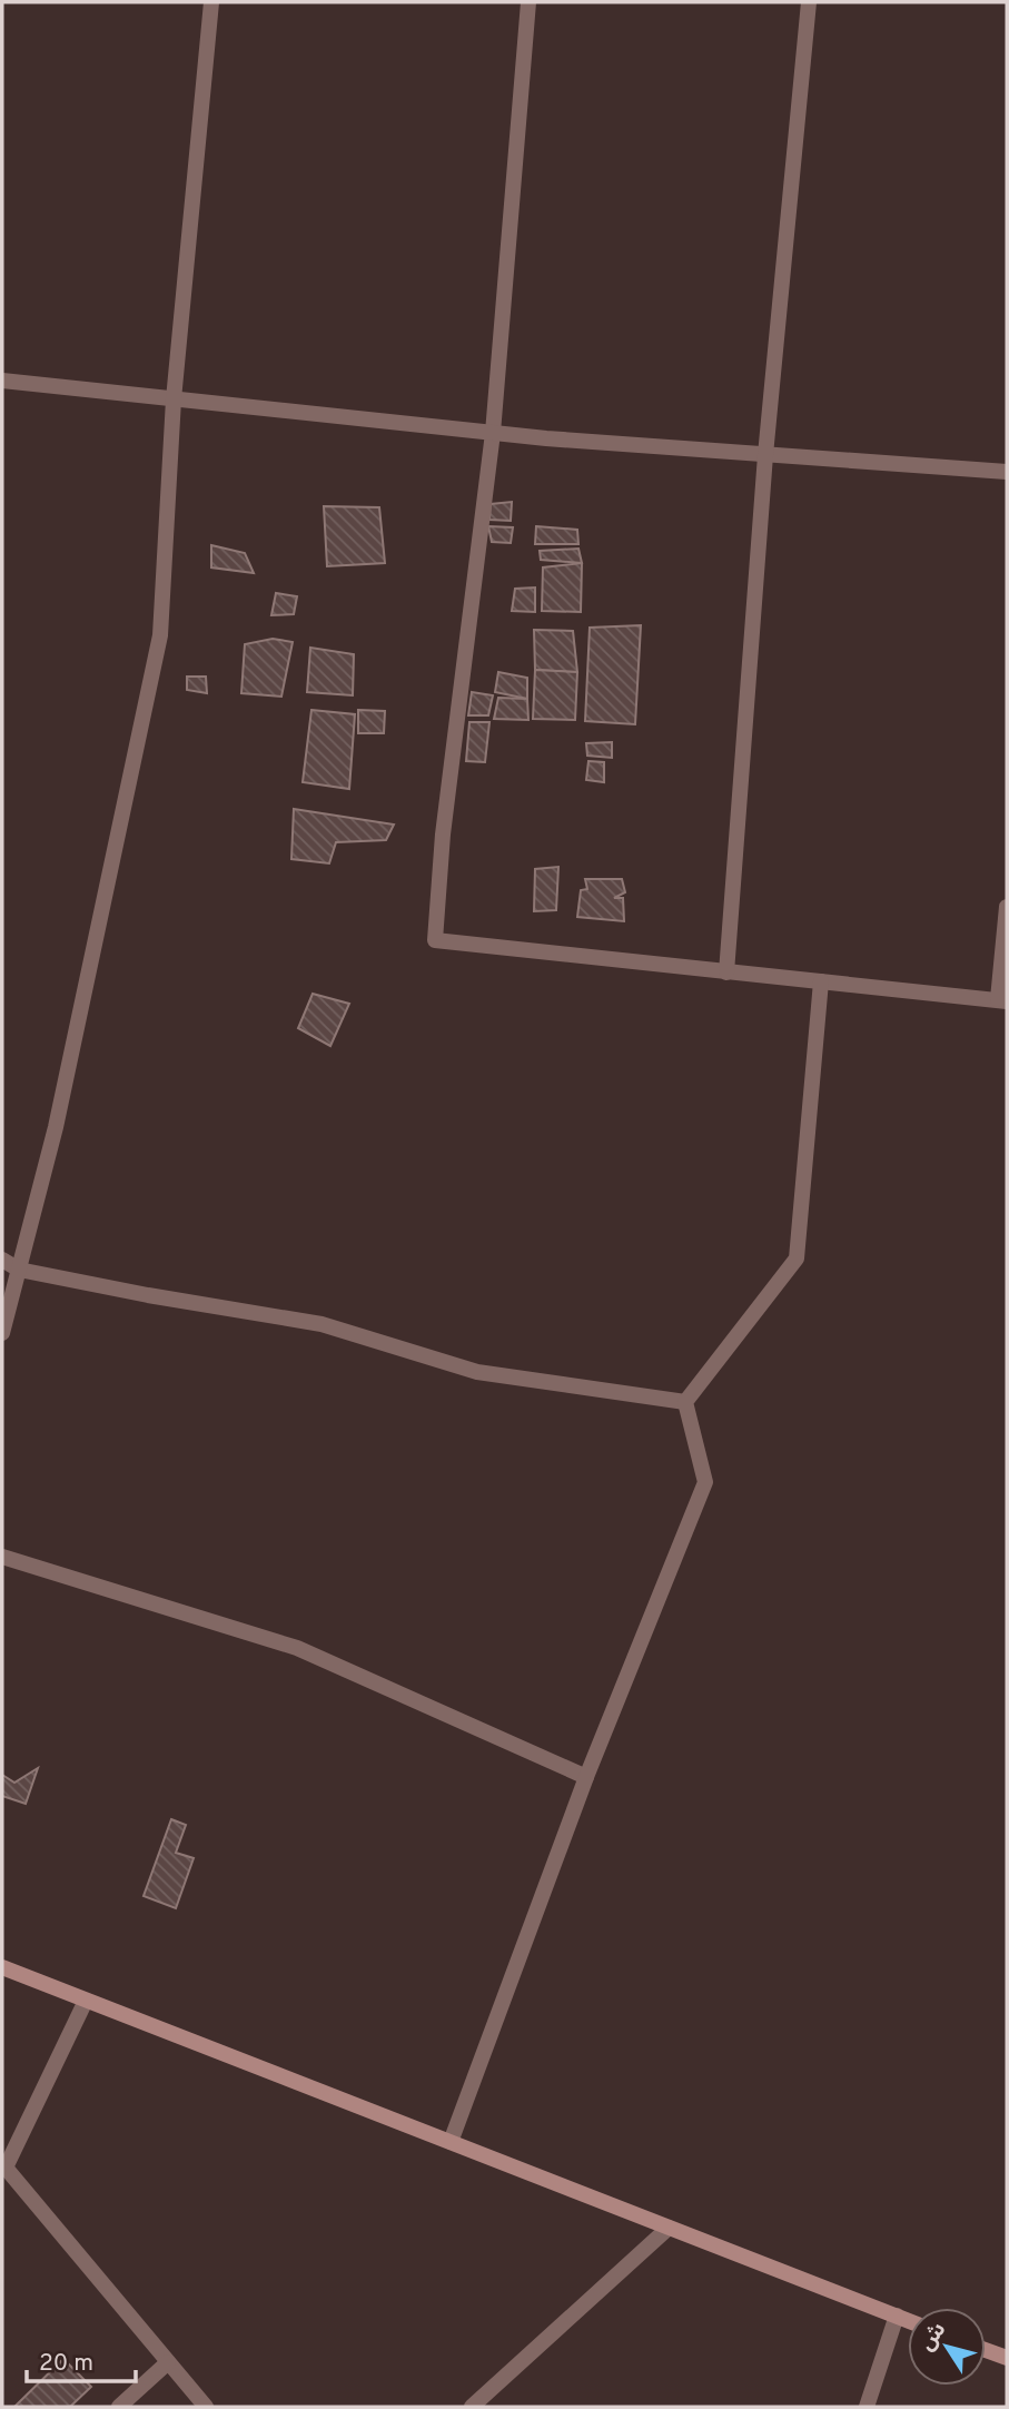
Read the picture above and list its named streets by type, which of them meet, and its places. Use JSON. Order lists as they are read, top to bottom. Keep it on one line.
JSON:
{"scale_bar":"20 m","north":"top left"}
